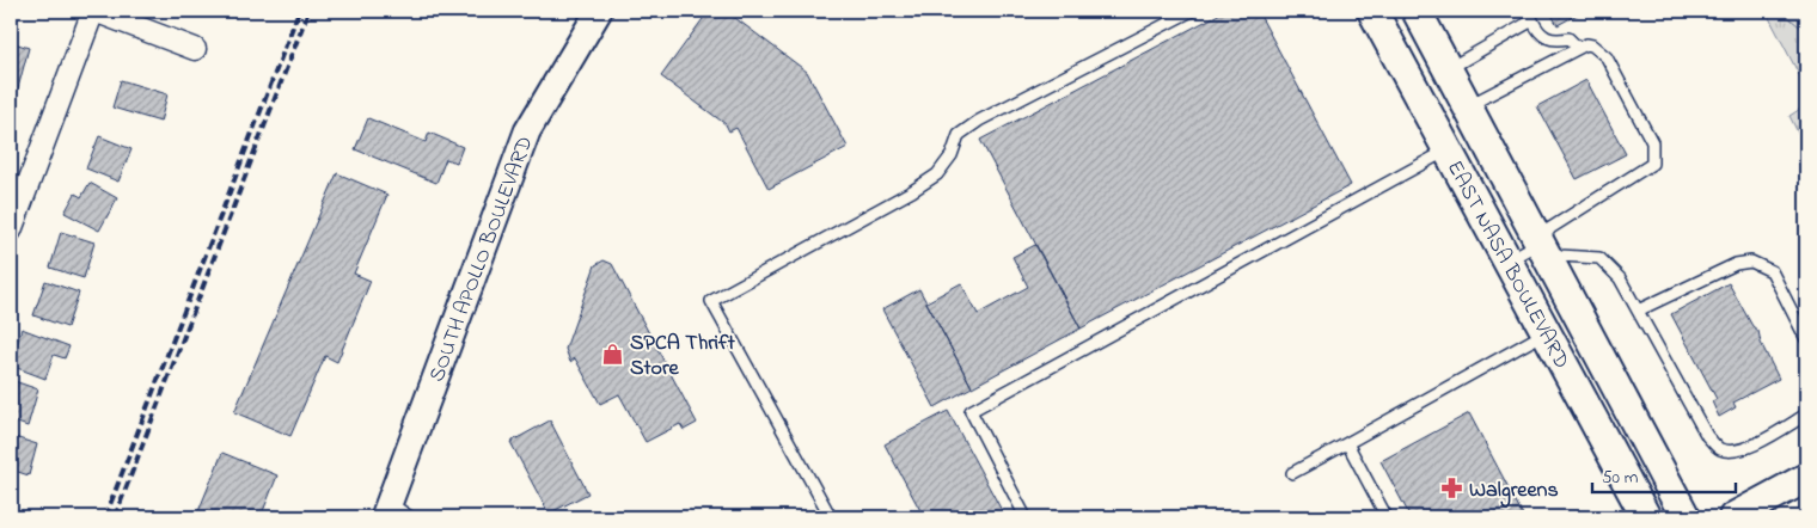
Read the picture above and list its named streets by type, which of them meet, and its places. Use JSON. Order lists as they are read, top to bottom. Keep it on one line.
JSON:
{"streets":{"main road":["EAST NASA BOULEVARD"],"street":["SOUTH APOLLO BOULEVARD"]},"places":{"shop":["SPCA Thrift Store"],"pharmacy":["Walgreens"]},"scale_bar":"50 m"}
